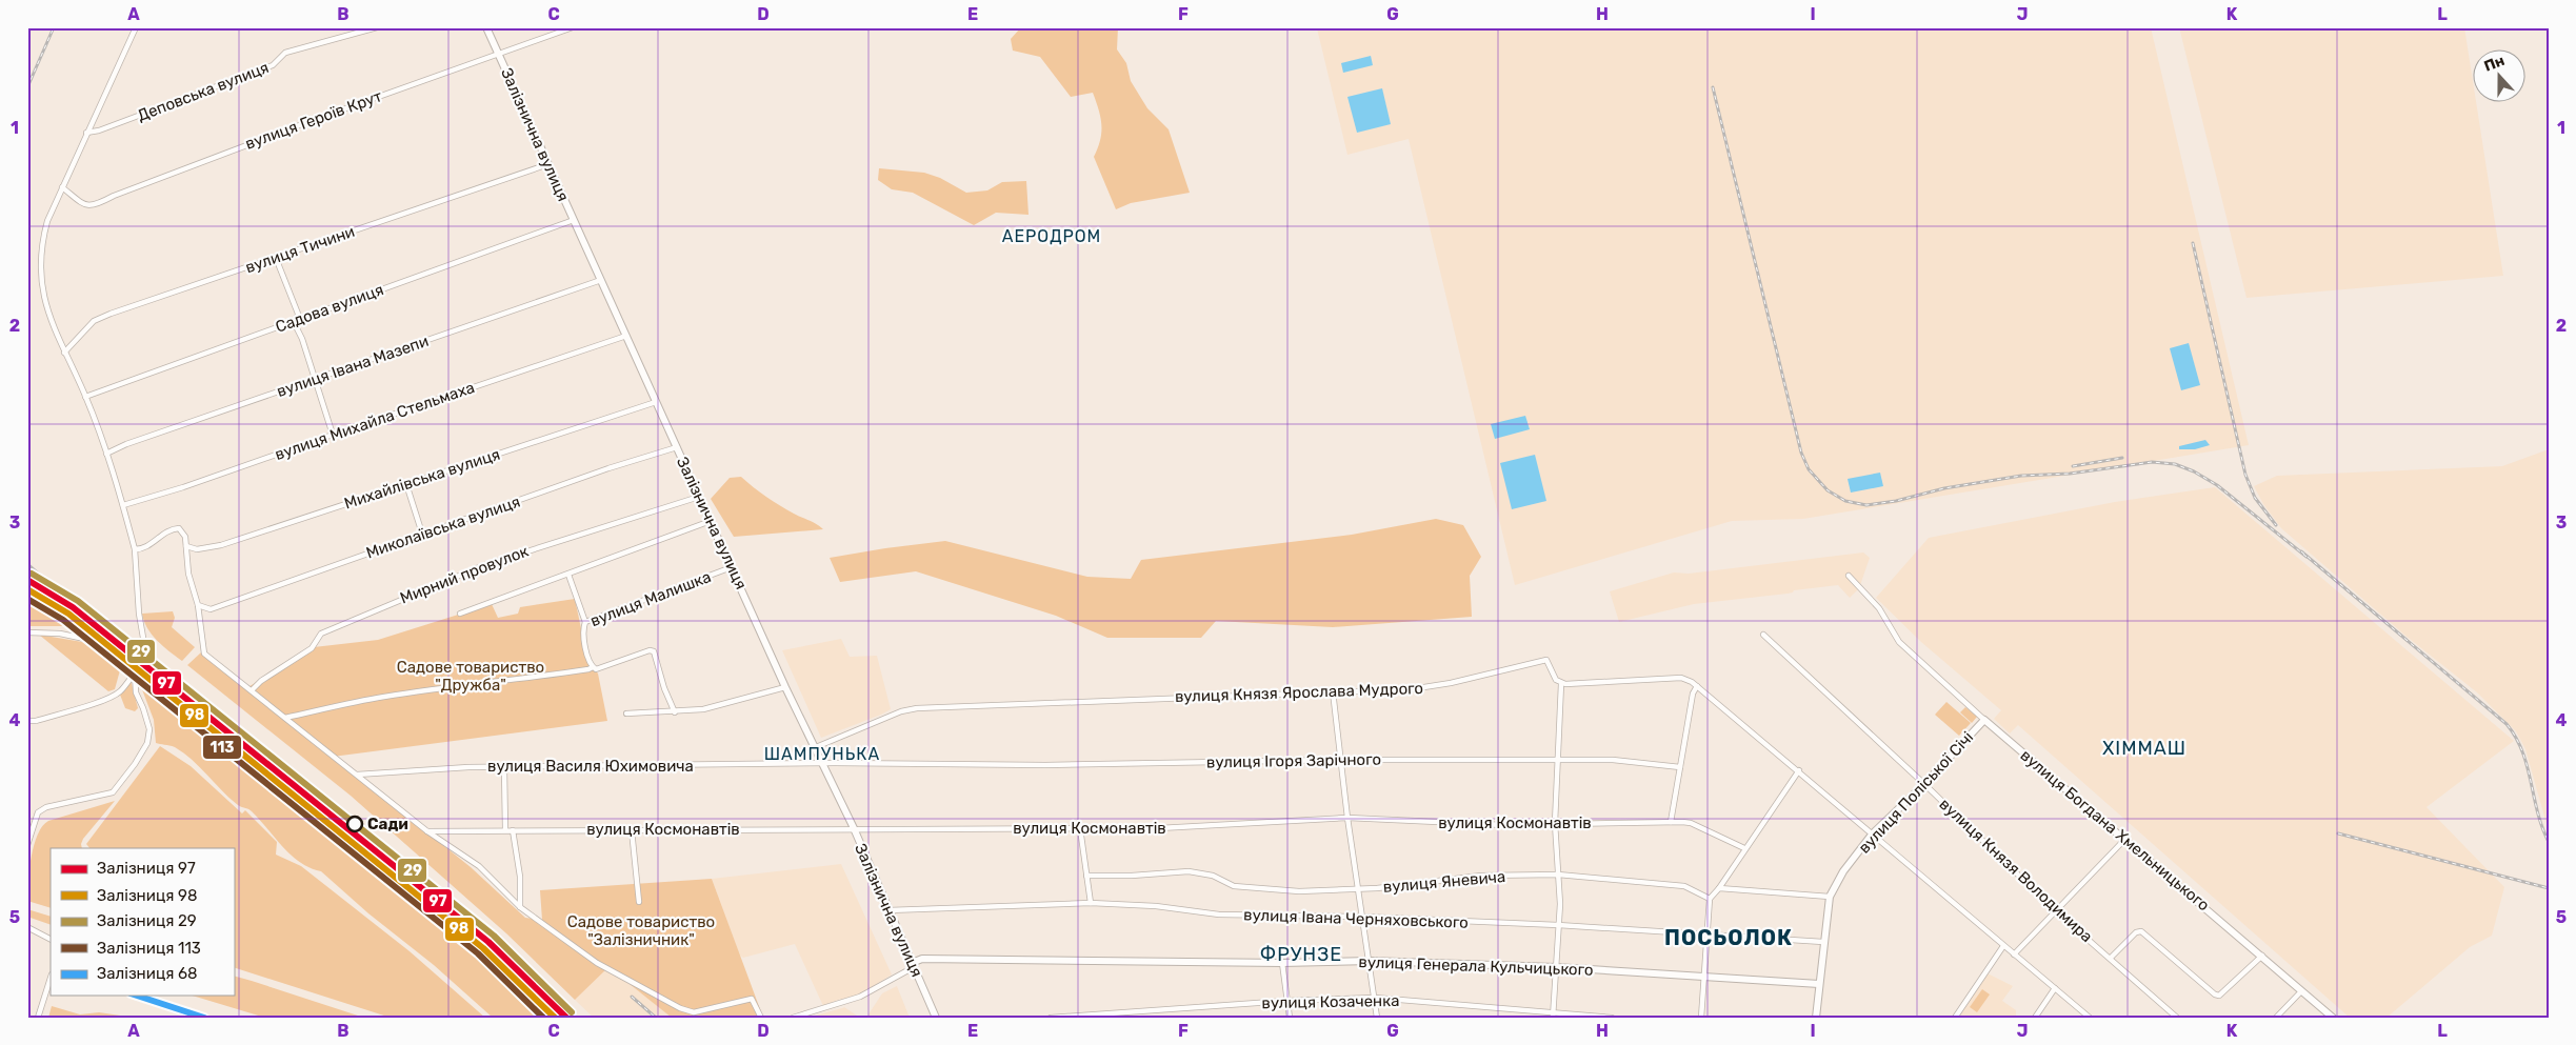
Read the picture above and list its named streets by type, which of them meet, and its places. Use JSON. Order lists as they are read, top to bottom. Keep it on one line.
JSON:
{"streets":{"street":["Деповська вулиця","вулиця Героїв Крут","Залізнична вулиця","вулиця Тичини","Садова вулиця","вулиця Івана Мазепи","вулиця Михайла Стельмаха","Михайлівська вулиця","Миколаївська вулиця","Мирний провулок","вулиця Малишка","вулиця Князя Ярослава Мудрого","вулиця Ігоря Зарічного","вулиця Василя Юхимовича","вулиця Поліської Січі","вулиця Космонавтів","вулиця Богдана Хмельницького","вулиця Князя Володимира","вулиця Яневича","вулиця Івана Черняховського","вулиця Генерала Кульчицького","вулиця Козаченка"]},"crossings":[["вулиця Героїв Крут","Залізнична вулиця"],["Залізнична вулиця","вулиця Тичини"],["Залізнична вулиця","Садова вулиця"],["Залізнична вулиця","вулиця Івана Мазепи"],["Залізнична вулиця","вулиця Михайла Стельмаха"],["Залізнична вулиця","Михайлівська вулиця"],["Залізнична вулиця","Миколаївська вулиця"],["Залізнична вулиця","Мирний провулок"],["Залізнична вулиця","вулиця Малишка"],["Залізнична вулиця","вулиця Князя Ярослава Мудрого"],["Залізнична вулиця","вулиця Ігоря Зарічного"],["Залізнична вулиця","вулиця Василя Юхимовича"],["Залізнична вулиця","вулиця Космонавтів"],["Залізнична вулиця","вулиця Івана Черняховського"],["Залізнична вулиця","вулиця Генерала Кульчицького"],["вулиця Ігоря Зарічного","вулиця Василя Юхимовича"],["вулиця Поліської Січі","вулиця Богдана Хмельницького"],["вулиця Поліської Січі","вулиця Князя Володимира"],["вулиця Поліської Січі","вулиця Івана Черняховського"],["вулиця Поліської Січі","вулиця Генерала Кульчицького"]],"districts":["АЕРОДРОМ","ХІММАШ","ШАМПУНЬКА","ПОСЬОЛОК","ФРУНЗЕ"],"parks":["Садове товариство \"Дружба\"","Садове товариство \"Залізничник\""],"places":["Сади"],"lines":["rail line 29","rail line 97","rail line 98","rail line 113","rail line 68"],"legend":["Залізниця 97","Залізниця 98","Залізниця 29","Залізниця 113","Залізниця 68"],"north":"top","grid":{"columns":["A","B","C","D","E","F","G","H","I","J","K","L"],"rows":["1","2","3","4","5"]}}
